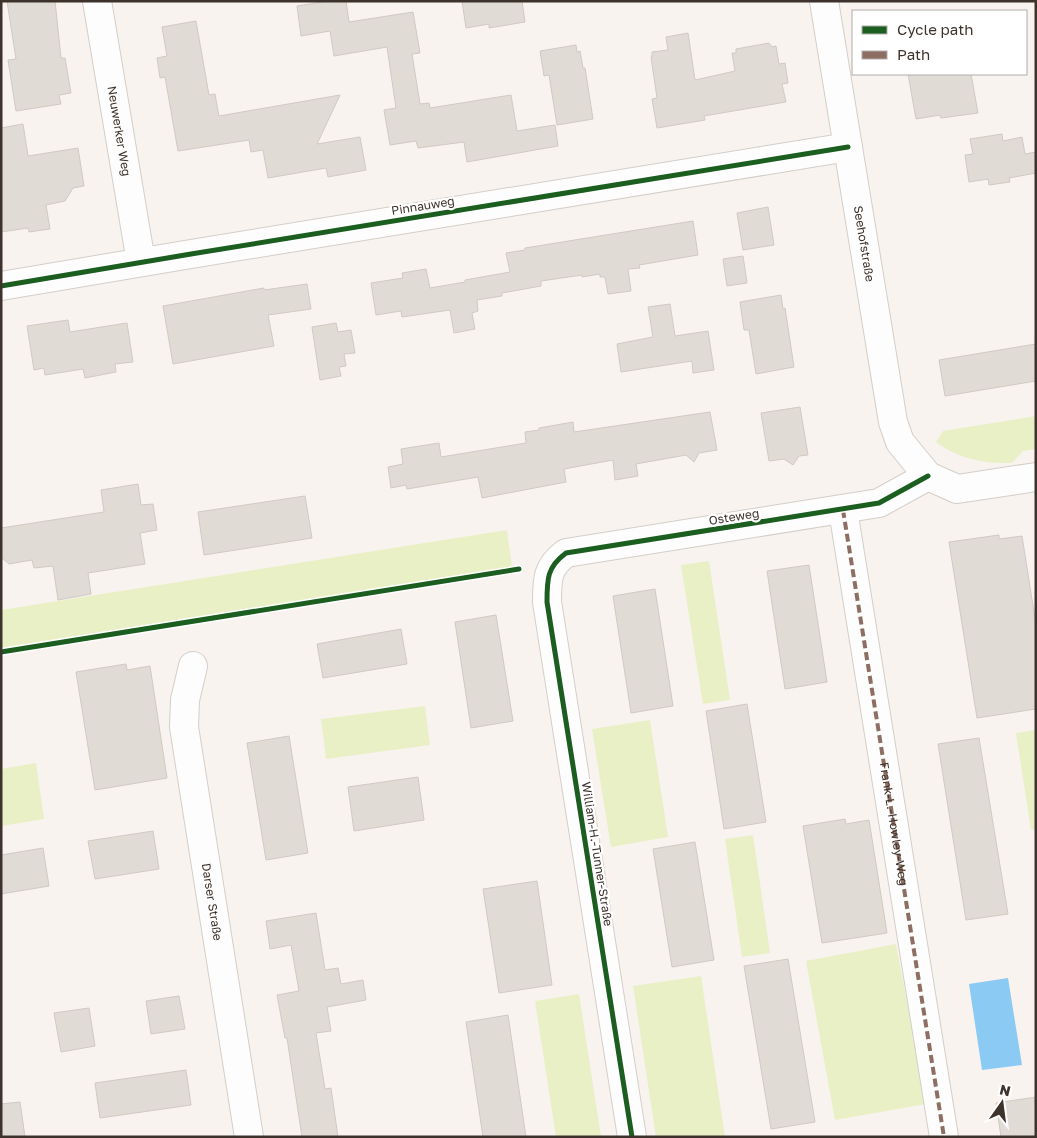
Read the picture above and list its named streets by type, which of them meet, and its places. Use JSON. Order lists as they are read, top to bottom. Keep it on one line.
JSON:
{"streets":{"street":["Neuwerker Weg","Pinnauweg","Seehofstraße","Osteweg","Frank-L.-Howley-Weg","William-H.-Tunner-Straße","Darser Straße"]},"crossings":[["Neuwerker Weg","Pinnauweg"],["Pinnauweg","Seehofstraße"],["Seehofstraße","Osteweg"],["Osteweg","Frank-L.-Howley-Weg"],["Osteweg","William-H.-Tunner-Straße"]],"legend":["Cycle path","Path"],"north":"top"}
